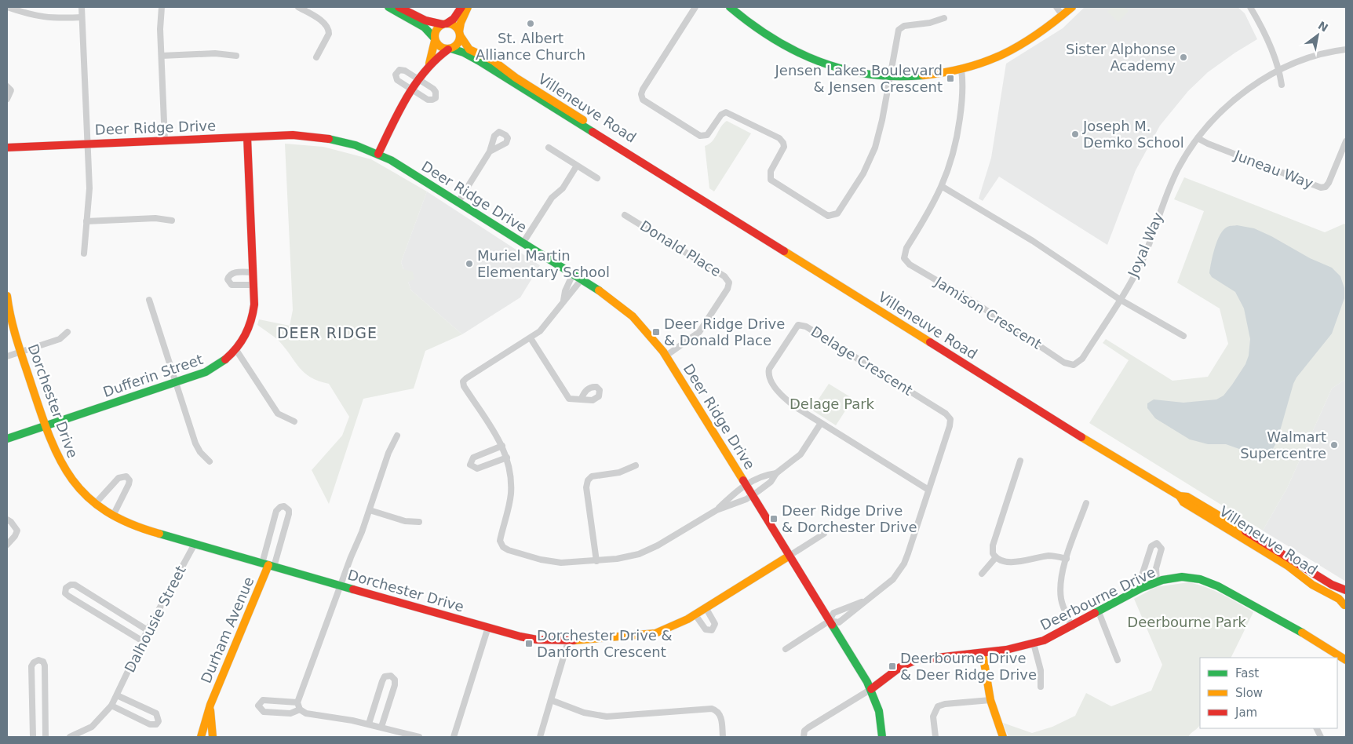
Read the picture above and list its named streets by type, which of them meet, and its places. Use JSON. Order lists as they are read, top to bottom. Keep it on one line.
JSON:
{"streets":{"street":["Villeneuve Road","Deer Ridge Drive","Juneau Way","Joyal Way","Donald Place","Jamison Crescent","Delage Crescent","Dufferin Street","Dorchester Drive","Deerbourne Drive","Dalhousie Street","Durham Avenue"]},"crossings":[["Deer Ridge Drive","Donald Place"],["Deer Ridge Drive","Delage Crescent"],["Deer Ridge Drive","Dufferin Street"],["Deer Ridge Drive","Dorchester Drive"],["Deer Ridge Drive","Deerbourne Drive"],["Juneau Way","Joyal Way"],["Joyal Way","Jamison Crescent"],["Dufferin Street","Dorchester Drive"],["Dorchester Drive","Dalhousie Street"],["Dorchester Drive","Durham Avenue"]],"districts":["DEER RIDGE"],"parks":["Delage Park","Deerbourne Park"],"places":{"other":["St. Albert Alliance Church","Sister Alphonse Academy","Joseph M. Demko School","Muriel Martin Elementary School","Walmart Supercentre"],"transit":["Jensen Lakes Boulevard & Jensen Crescent","Deer Ridge Drive & Donald Place","Deer Ridge Drive & Dorchester Drive","Dorchester Drive & Danforth Crescent","Deerbourne Drive & Deer Ridge Drive"]},"legend":["Fast","Slow","Jam"],"north":"top right"}
